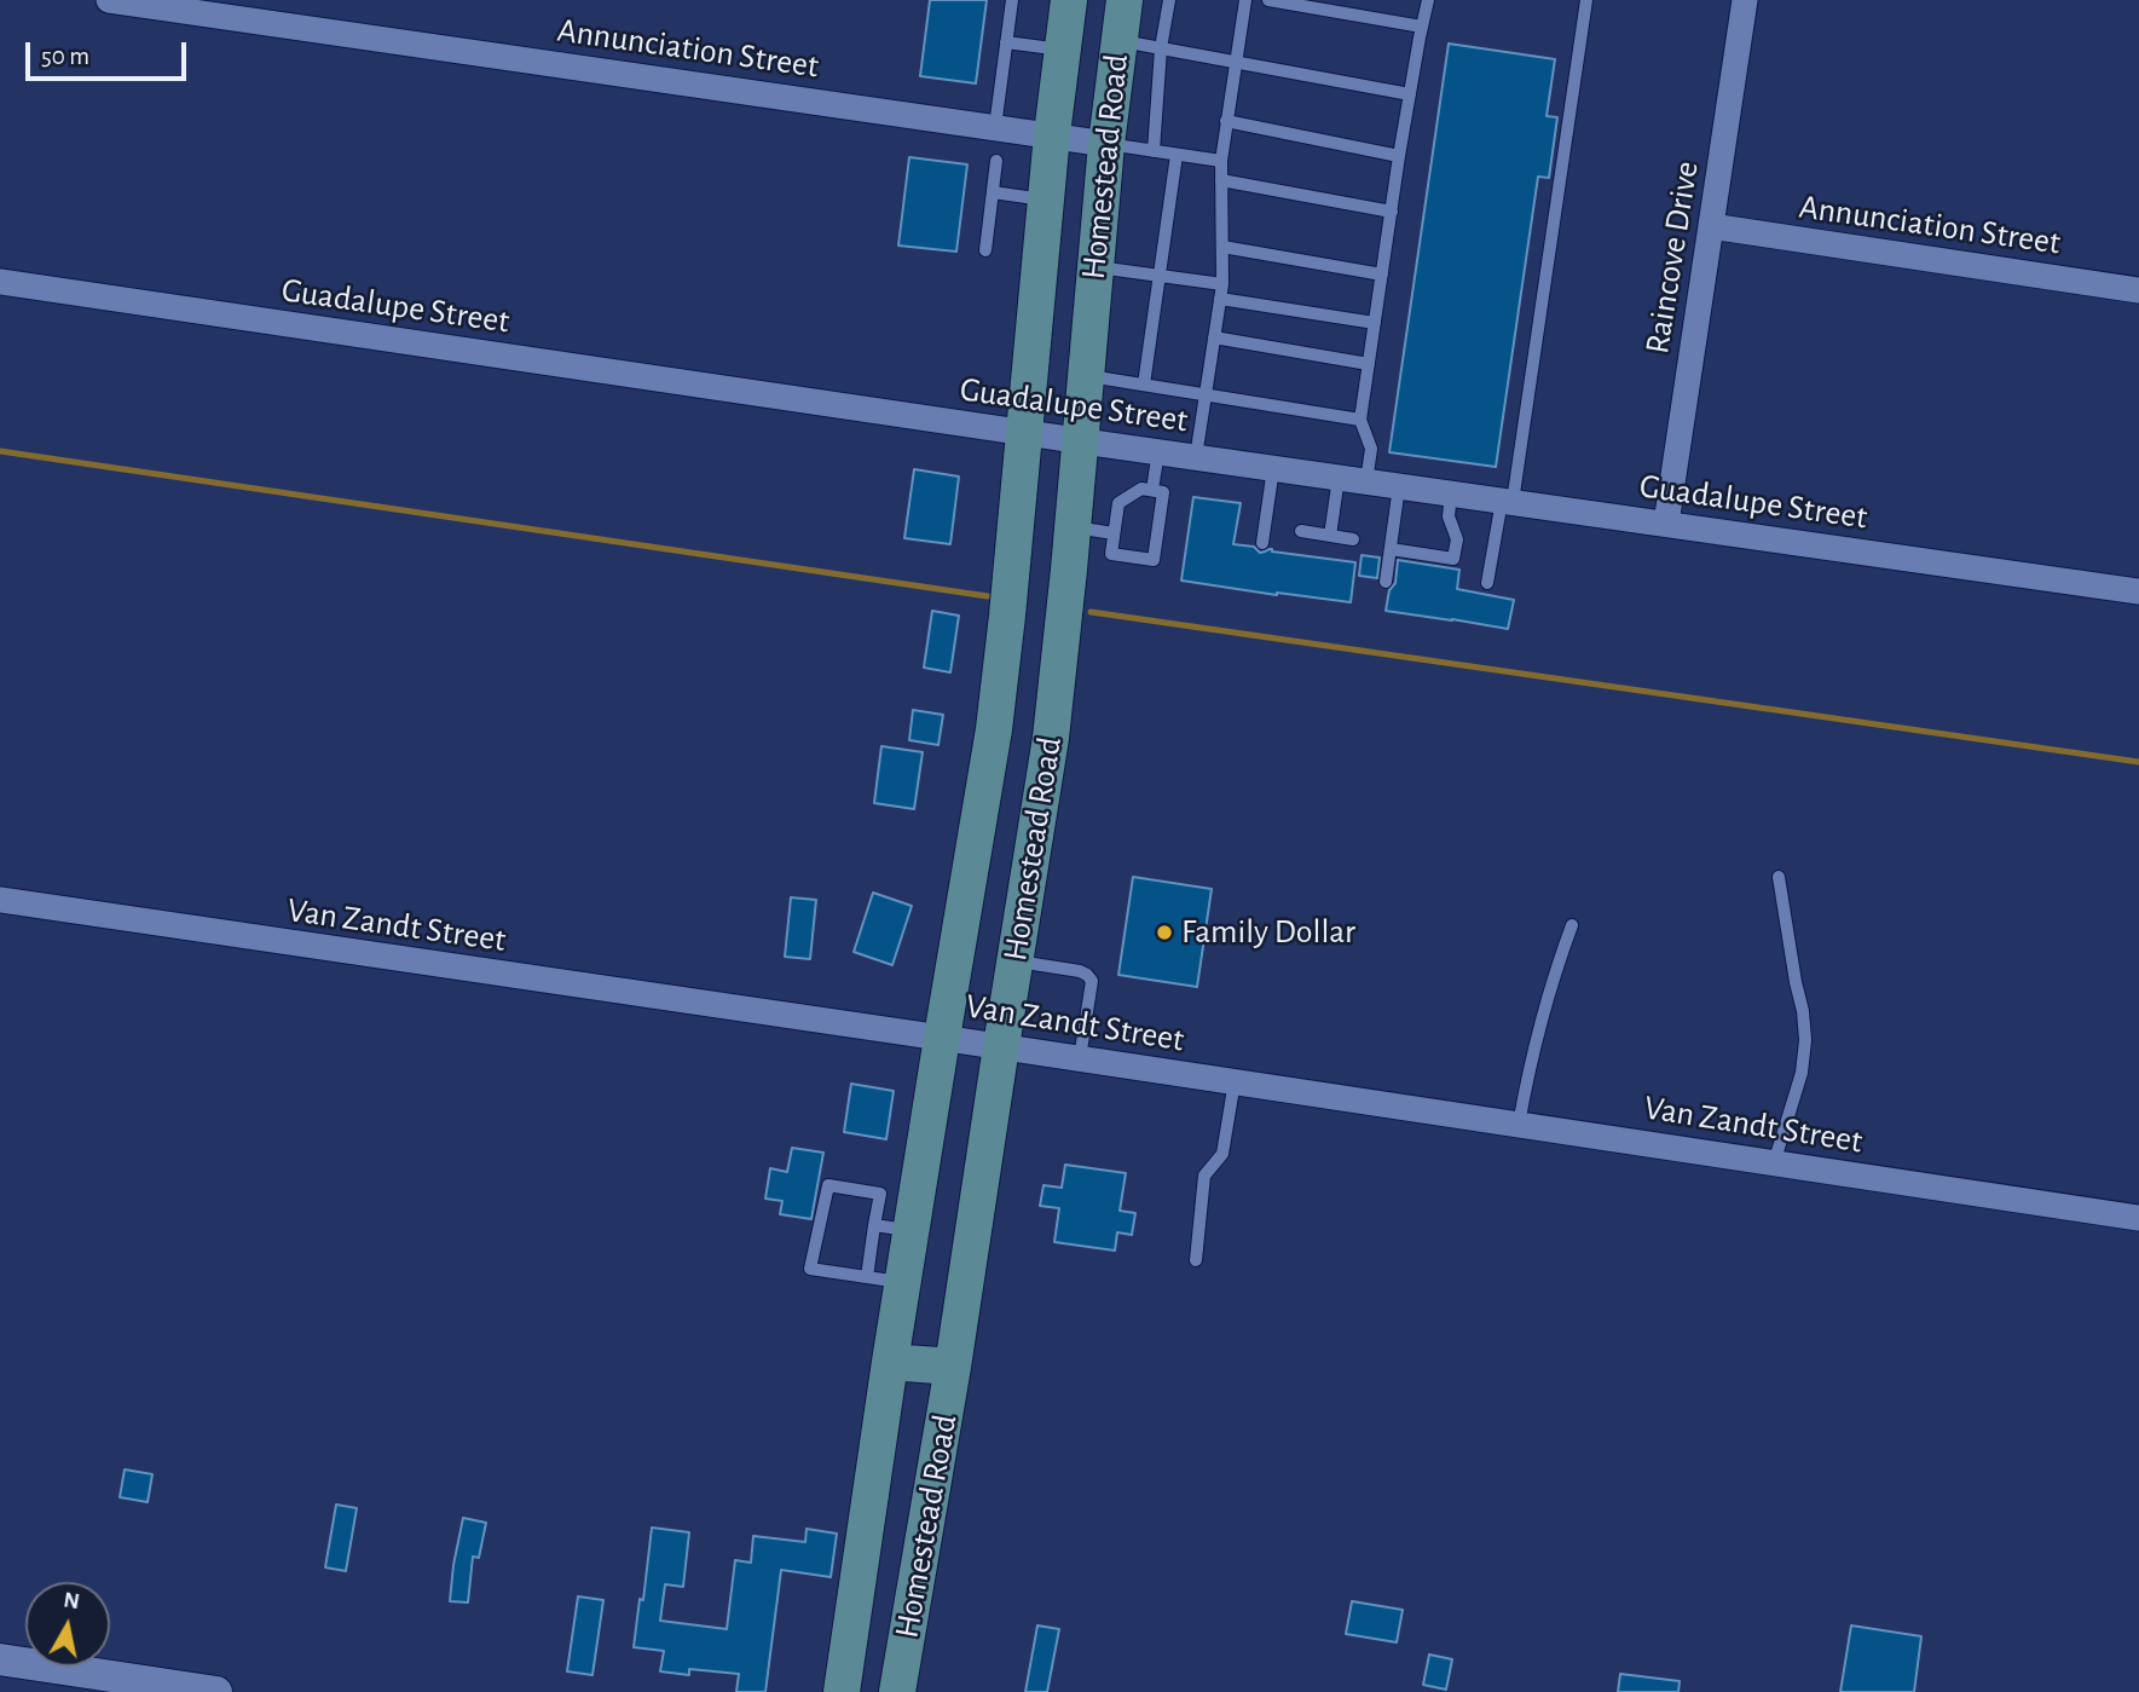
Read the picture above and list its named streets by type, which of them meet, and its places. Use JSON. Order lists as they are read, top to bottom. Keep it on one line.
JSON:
{"streets":{"main road":["Homestead Road"],"street":["Annunciation Street","Raincove Drive","Guadalupe Street","Van Zandt Street"]},"crossings":[["Annunciation Street","Homestead Road"],["Annunciation Street","Raincove Drive"],["Homestead Road","Guadalupe Street"],["Homestead Road","Van Zandt Street"],["Raincove Drive","Guadalupe Street"]],"places":["Family Dollar"],"scale_bar":"50 m","north":"top"}
